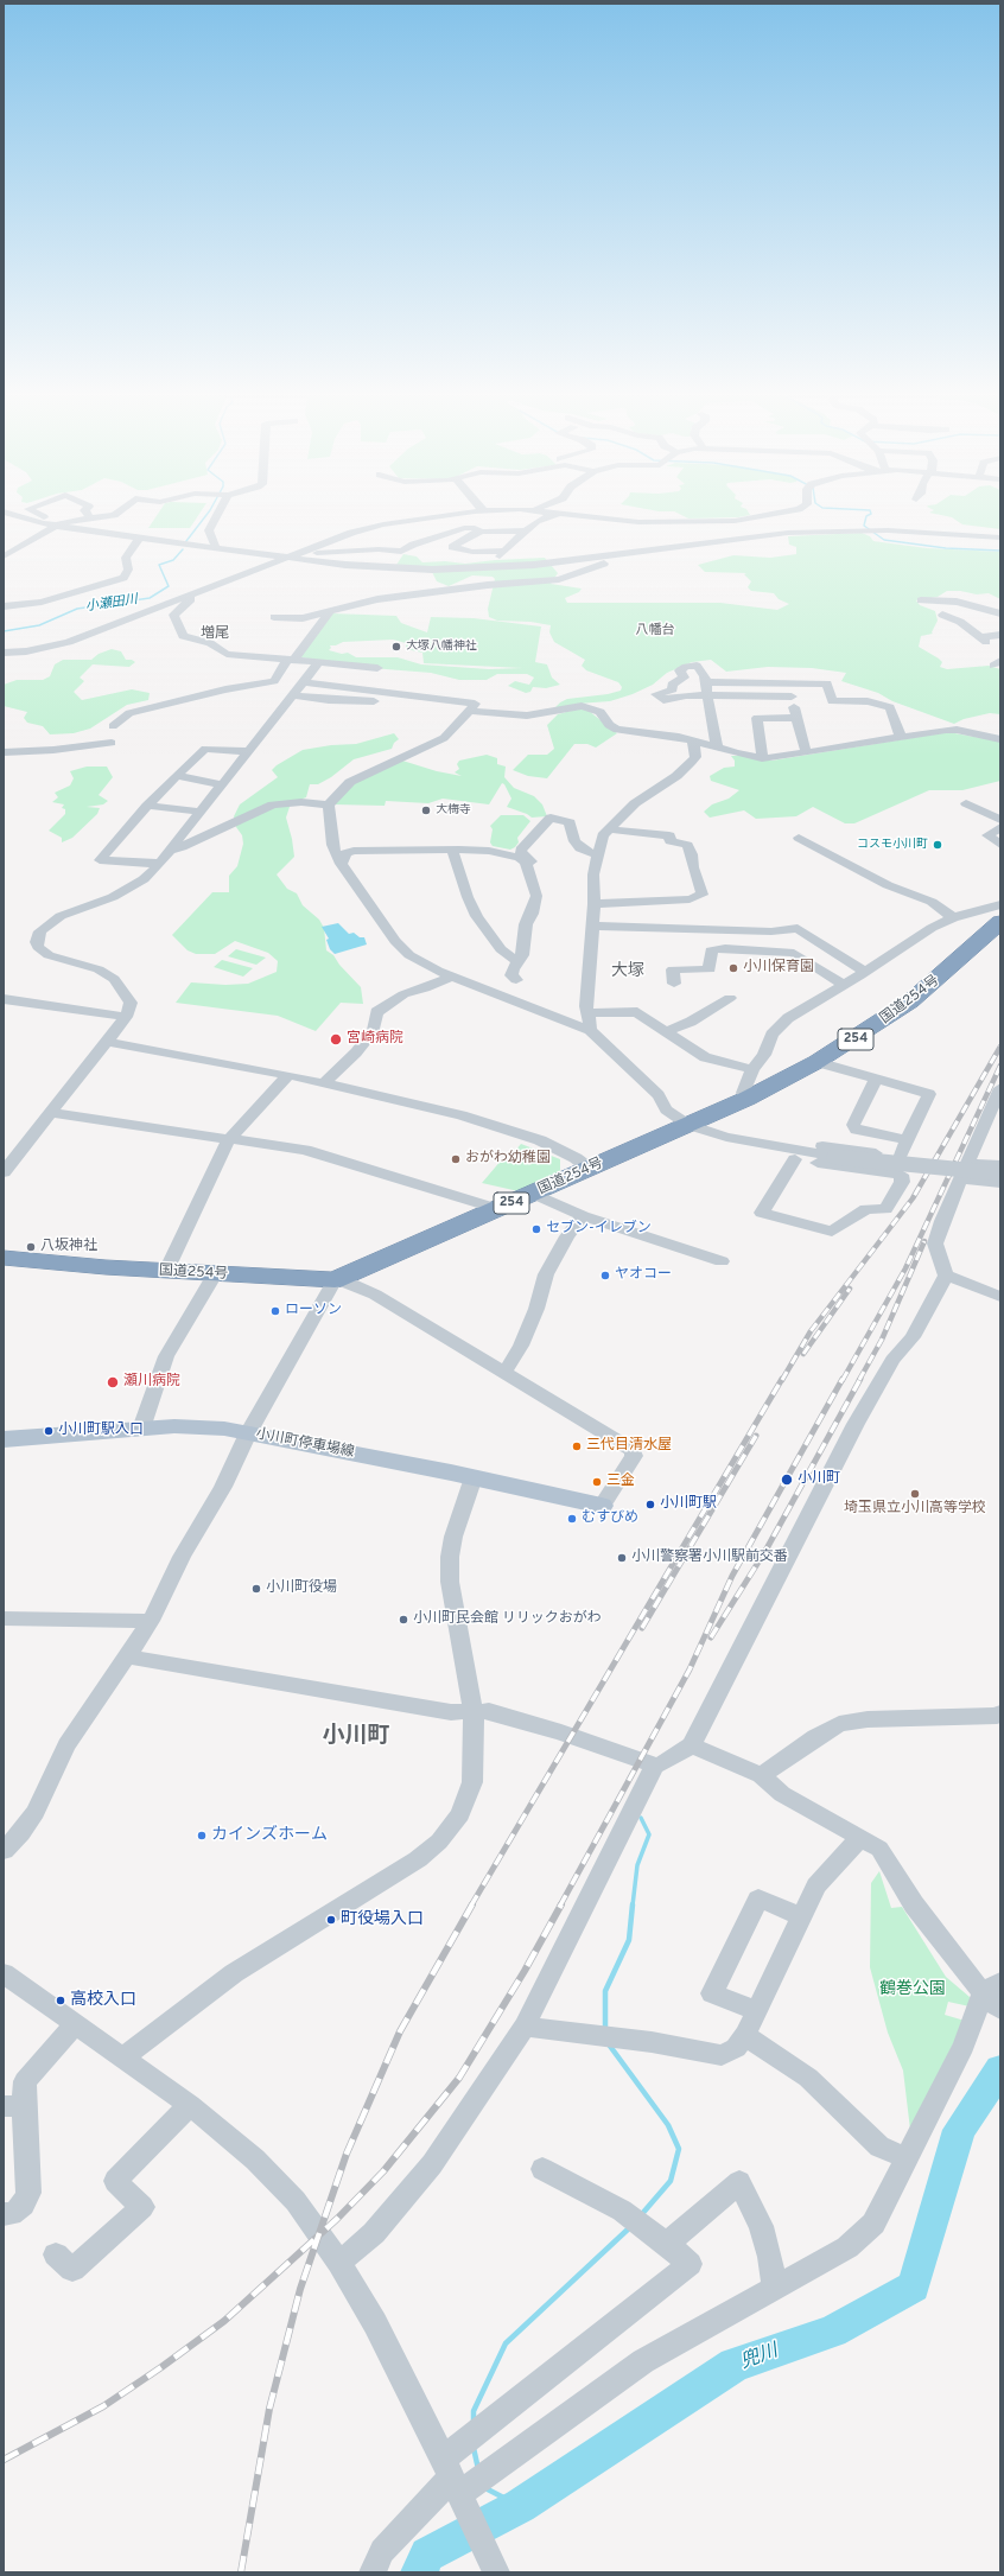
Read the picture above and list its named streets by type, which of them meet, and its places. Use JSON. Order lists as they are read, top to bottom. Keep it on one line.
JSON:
{"streets":{"highway":["国道254号","254"],"main road":["小川町停車場線"]},"districts":["八幡台","増尾","大塚","小川町"],"water":["小瀬田川","兜川"],"parks":["鶴巻公園"],"places":["大塚八幡神社","大梅寺","コスモ小川町","小川保育園","宮崎病院","おがわ幼稚園","セブン-イレブン","八坂神社","ヤオコー","ローソン","瀬川病院","小川町駅入口","三代目清水屋","小川町","三金","埼玉県立小川高等学校","小川町駅","むすびめ","小川警察署小川駅前交番","小川町役場","小川町民会館 リリックおがわ","カインズホーム","町役場入口","高校入口"]}
